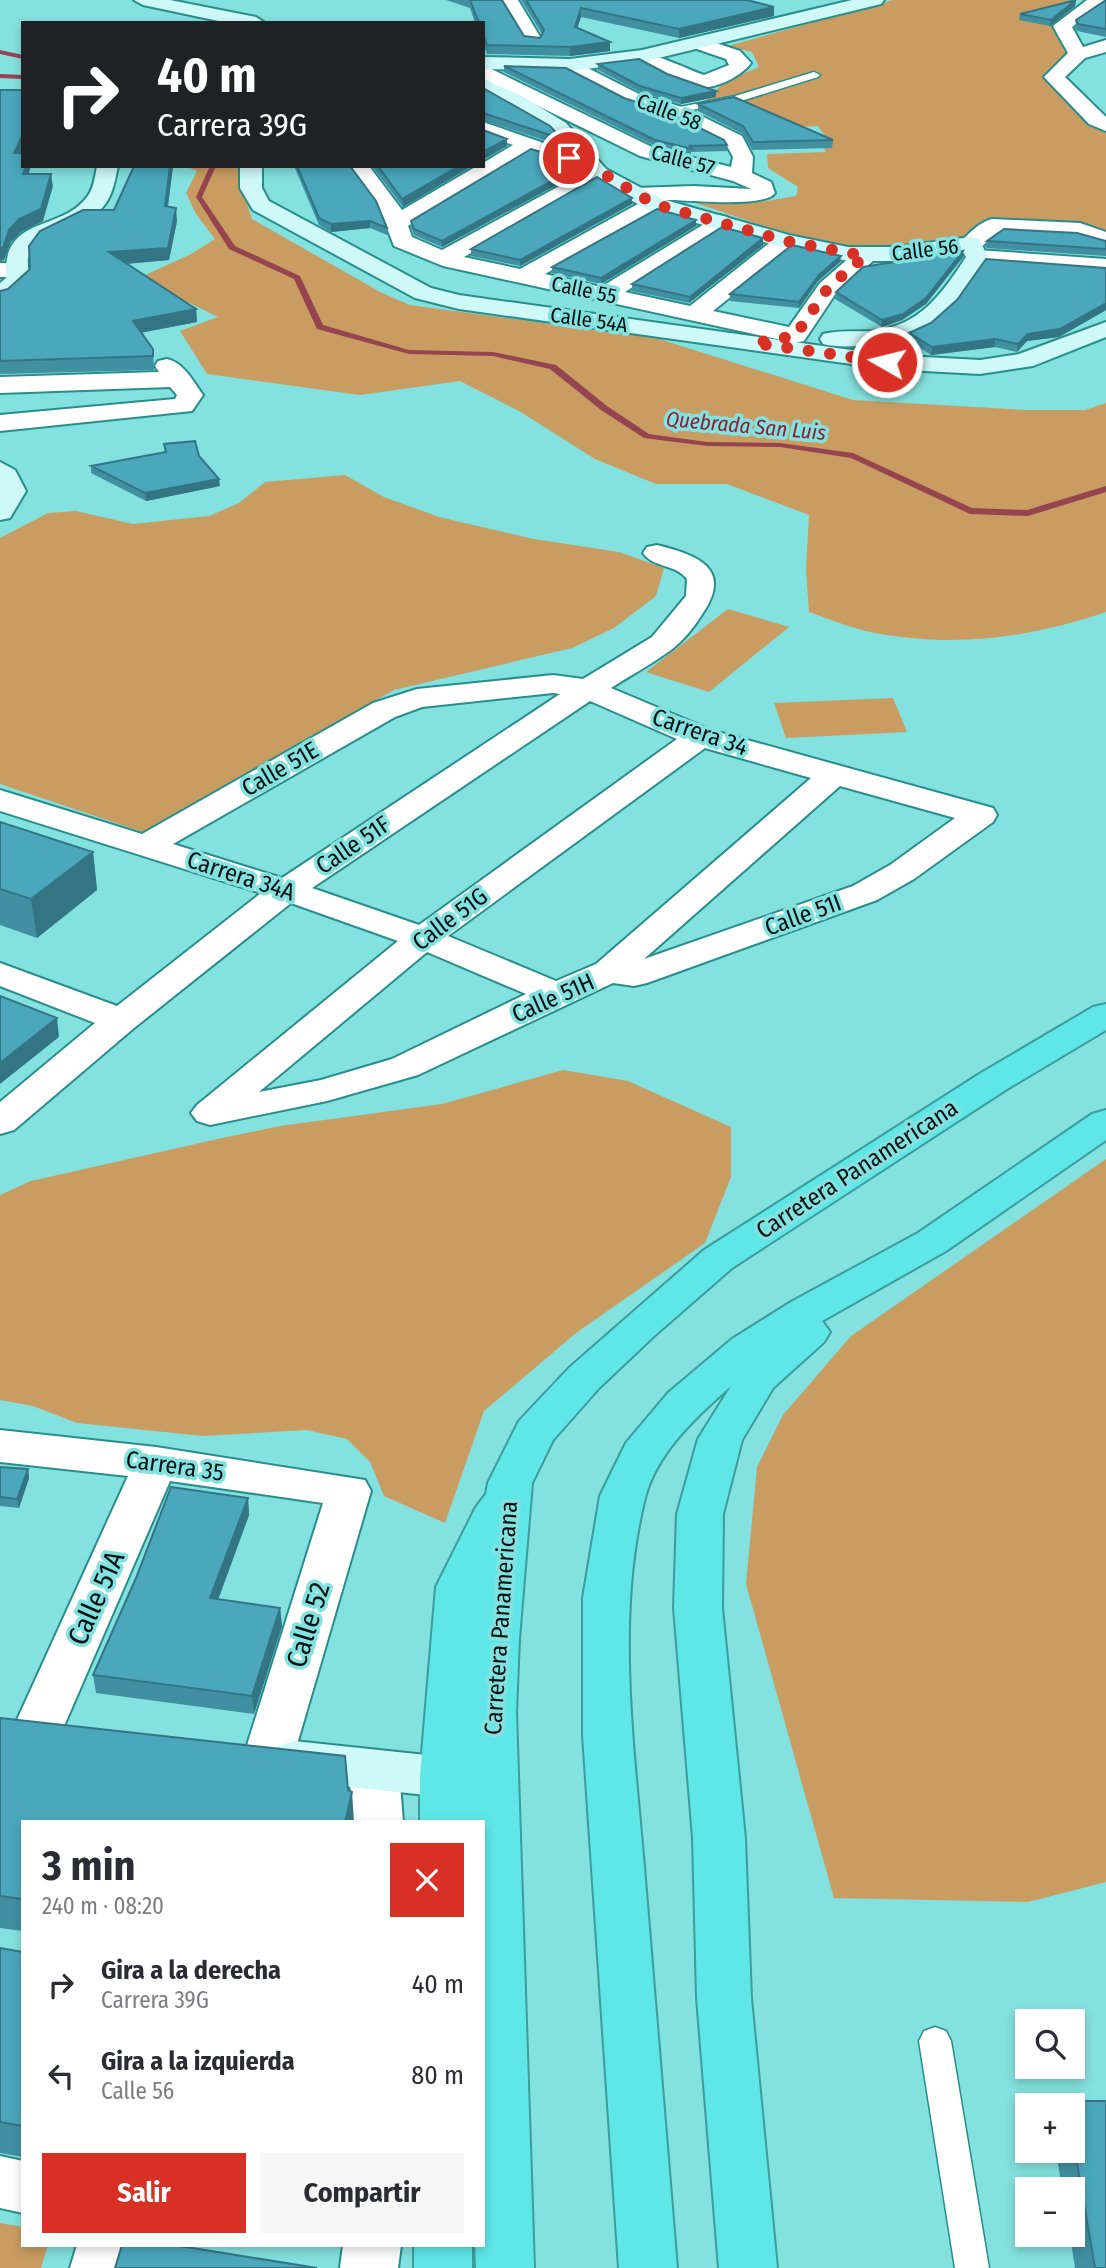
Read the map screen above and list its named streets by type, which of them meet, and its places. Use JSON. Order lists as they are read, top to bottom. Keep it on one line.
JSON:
{"streets":{"highway":["Carretera Panamericana"],"street":["Calle 58","Calle 57","Calle 56","Calle 55","Calle 54A","Carrera 34","Calle 51E","Calle 51F","Carrera 34A","Calle 51I","Calle 51G","Calle 51H","Carrera 35","Calle 51A","Calle 52"]},"crossings":[["Calle 58","Calle 57"],["Calle 57","Calle 56"],["Calle 56","Calle 55"],["Carrera 34","Calle 51E"],["Carrera 34","Calle 51F"],["Carrera 34","Calle 51I"],["Carrera 34","Calle 51G"],["Carrera 34","Calle 51H"],["Calle 51E","Carrera 34A"],["Calle 51F","Carrera 34A"],["Carrera 34A","Calle 51G"],["Carrera 34A","Calle 51H"],["Calle 51I","Calle 51H"],["Calle 51G","Calle 51H"],["Carrera 35","Calle 51A"],["Carrera 35","Calle 52"]],"water":["Quebrada San Luis"],"page":{"turn":["40 m","Carrera 39G"],"heading":["3 min","240 m · 08:20"],"list":[{"name":"Gira a la derecha","note":"Carrera 39G","value":"40 m"},{"name":"Gira a la izquierda","note":"Calle 56","value":"80 m"}],"map_buttons":["+","−"],"buttons":["Salir","Compartir"]}}
